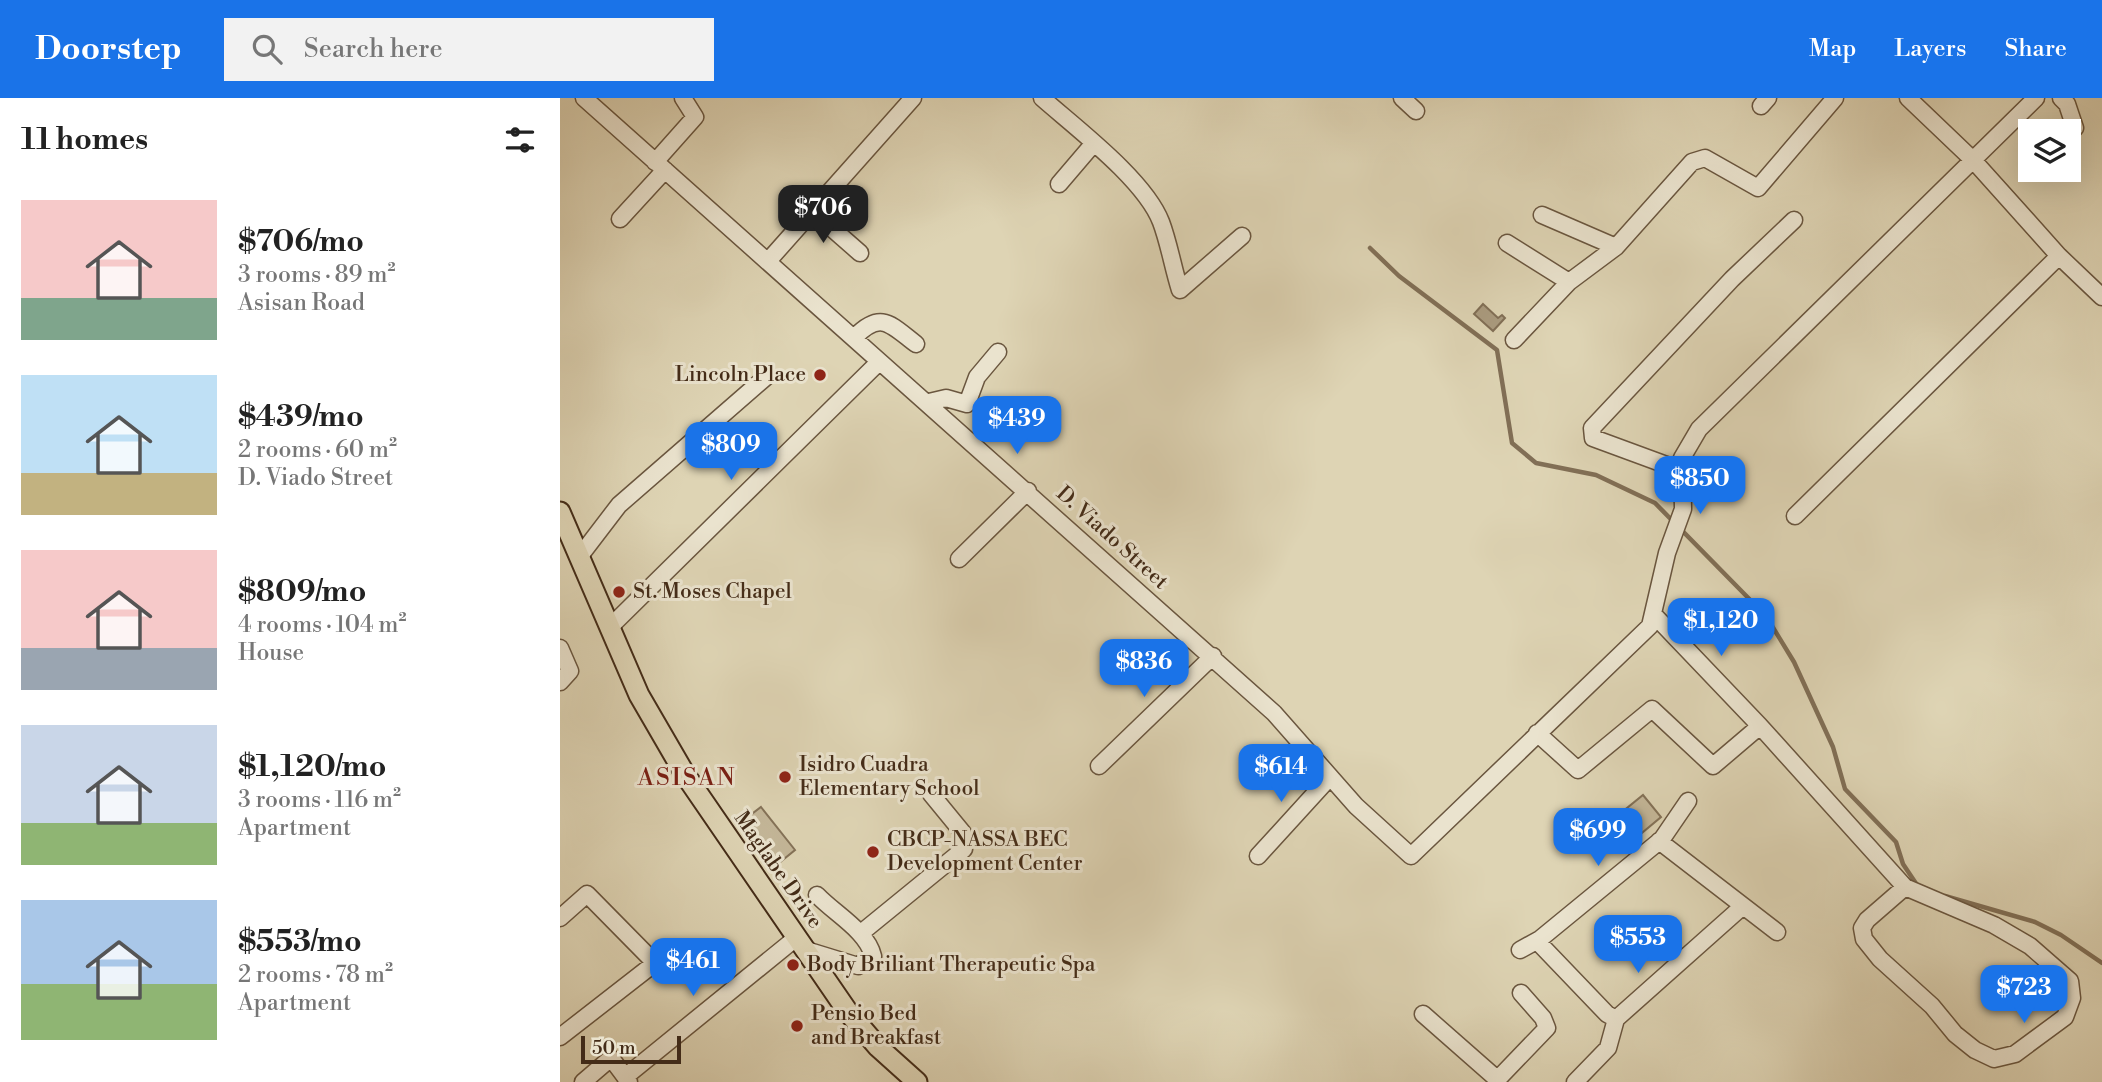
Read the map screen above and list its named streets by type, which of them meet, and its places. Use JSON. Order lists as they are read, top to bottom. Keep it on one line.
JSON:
{"streets":{"main road":["Maglabe Drive"],"street":["D. Viado Street"]},"districts":["ASISAN"],"places":["Lincoln Place","St. Moses Chapel","Isidro Cuadra Elementary School","CBCP-NASSA BEC Development Center","Body Briliant Therapeutic Spa","Pensio Bed and Breakfast"],"scale_bar":"50 m","page":{"header":"Doorstep","search":"Search here","nav":["Map","Layers","Share"],"heading":"11 homes","list":[{"name":"$706/mo","note":"3 rooms · 89 m² · Asisan Road"},{"name":"$439/mo","note":"2 rooms · 60 m² · D. Viado Street"},{"name":"$809/mo","note":"4 rooms · 104 m² · House"},{"name":"$1,120/mo","note":"3 rooms · 116 m² · Apartment"},{"name":"$553/mo","note":"2 rooms · 78 m² · Apartment"}],"price":["$706","$439","$809","$850","$1,120","$836","$614","$699","$553","$461","$723"],"scale":"50 m"}}
